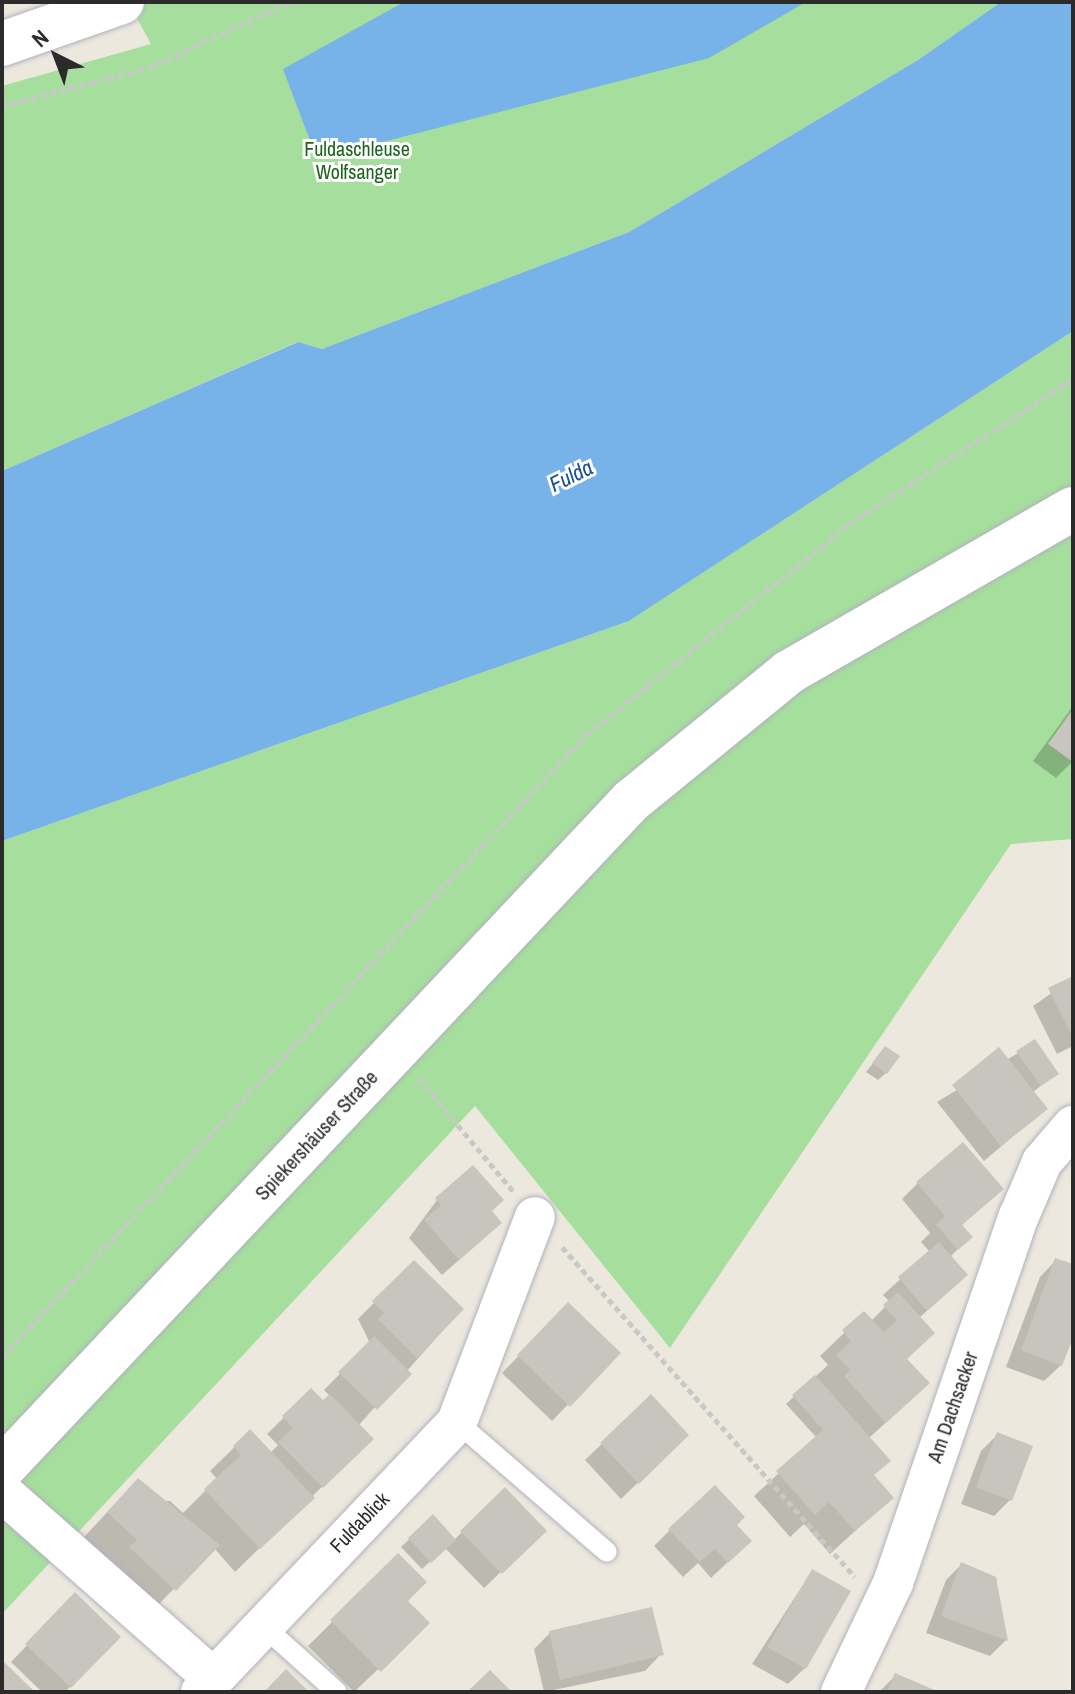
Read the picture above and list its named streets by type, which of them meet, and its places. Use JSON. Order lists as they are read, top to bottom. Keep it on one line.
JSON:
{"streets":{"street":["Spiekershäuser Straße","Am Dachsacker","Fuldablick"]},"water":["Fulda"],"parks":["Fuldaschleuse Wolfsanger"],"north":"top left"}
